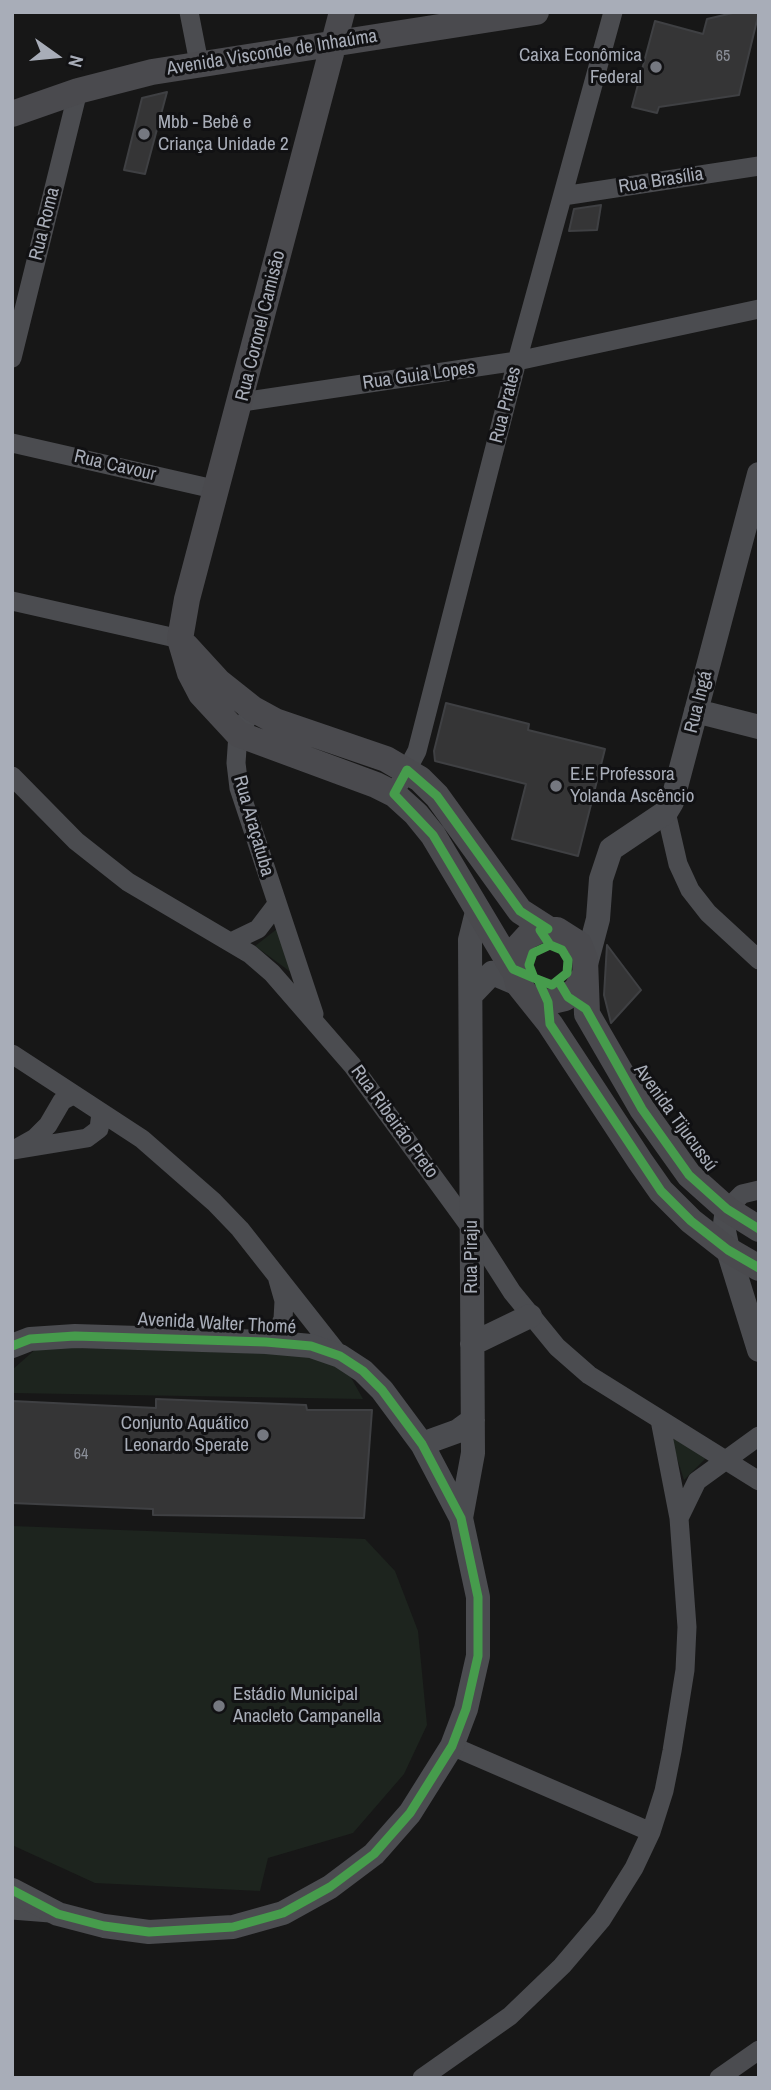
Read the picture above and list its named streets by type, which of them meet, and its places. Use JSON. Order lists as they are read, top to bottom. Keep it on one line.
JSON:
{"streets":{"main road":["Avenida Visconde de Inhaúma","Rua Coronel Camisão","Avenida Tijucussú"],"street":["Rua Brasília","Rua Roma","Rua Guia Lopes","Rua Prates","Rua Cavour","Rua Ingá","Rua Araçatuba","Rua Ribeirão Preto","Rua Piraju","Avenida Walter Thomé"]},"crossings":[["Avenida Visconde de Inhaúma","Rua Roma"],["Avenida Visconde de Inhaúma","Rua Coronel Camisão"],["Rua Brasília","Rua Prates"],["Rua Coronel Camisão","Rua Guia Lopes"],["Rua Coronel Camisão","Rua Cavour"],["Rua Coronel Camisão","Avenida Tijucussú"],["Rua Guia Lopes","Rua Prates"],["Rua Prates","Avenida Tijucussú"],["Rua Araçatuba","Avenida Tijucussú"],["Rua Araçatuba","Rua Ribeirão Preto"],["Rua Ribeirão Preto","Rua Piraju"],["Rua Piraju","Avenida Walter Thomé"]],"places":["Caixa Econômica Federal","Mbb - Bebê e Criança Unidade 2","E.E Professora Yolanda Ascêncio","Conjunto Aquático Leonardo Sperate","Estádio Municipal Anacleto Campanella"],"house_numbers":["65","64"],"north":"right"}
